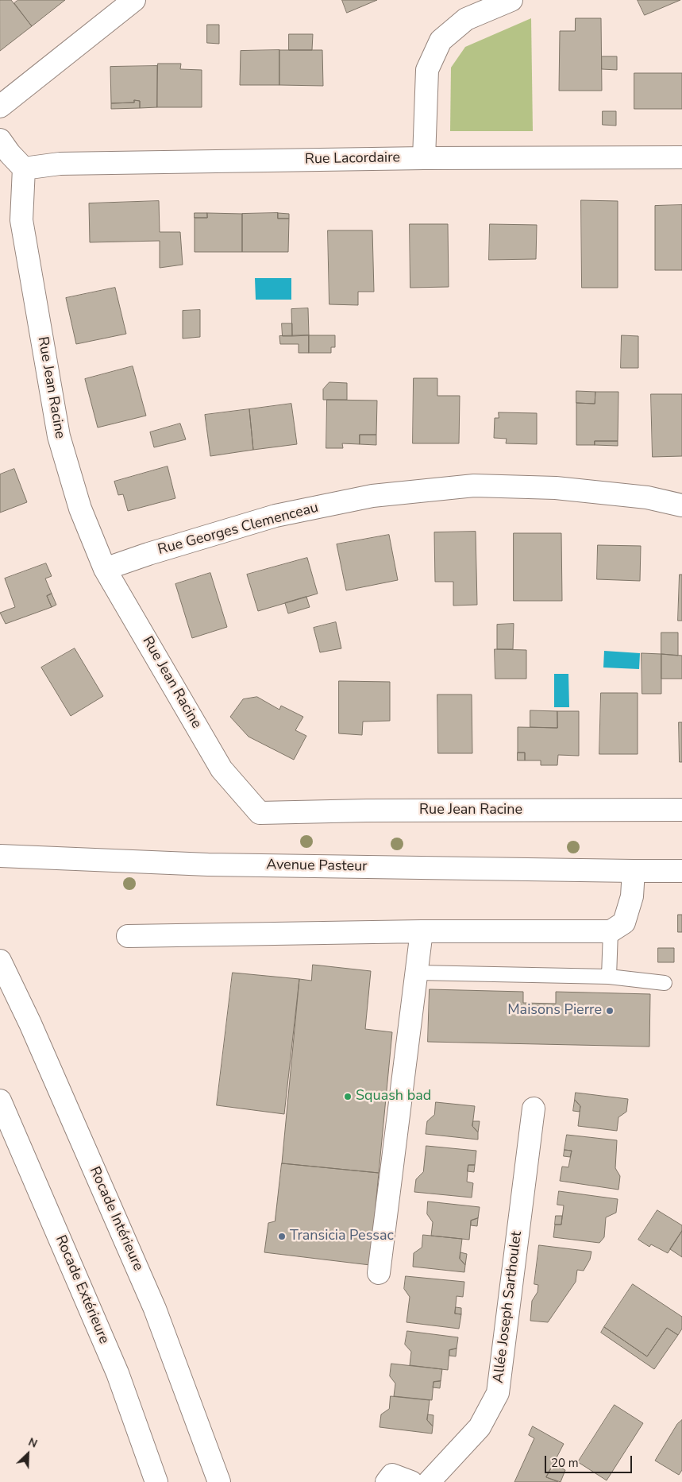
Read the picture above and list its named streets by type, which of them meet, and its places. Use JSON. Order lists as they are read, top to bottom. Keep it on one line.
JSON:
{"streets":{"main road":["Rue Lacordaire","Rue Jean Racine","Rue Georges Clemenceau","Avenue Pasteur","Rocade Intérieure","Rocade Extérieure","Allée Joseph Sarthoulet"]},"crossings":[["Rue Lacordaire","Rue Jean Racine"],["Rue Jean Racine","Rue Georges Clemenceau"]],"places":["Maisons Pierre","Squash bad","Transicia Pessac"],"scale_bar":"20 m","north":"top right"}
